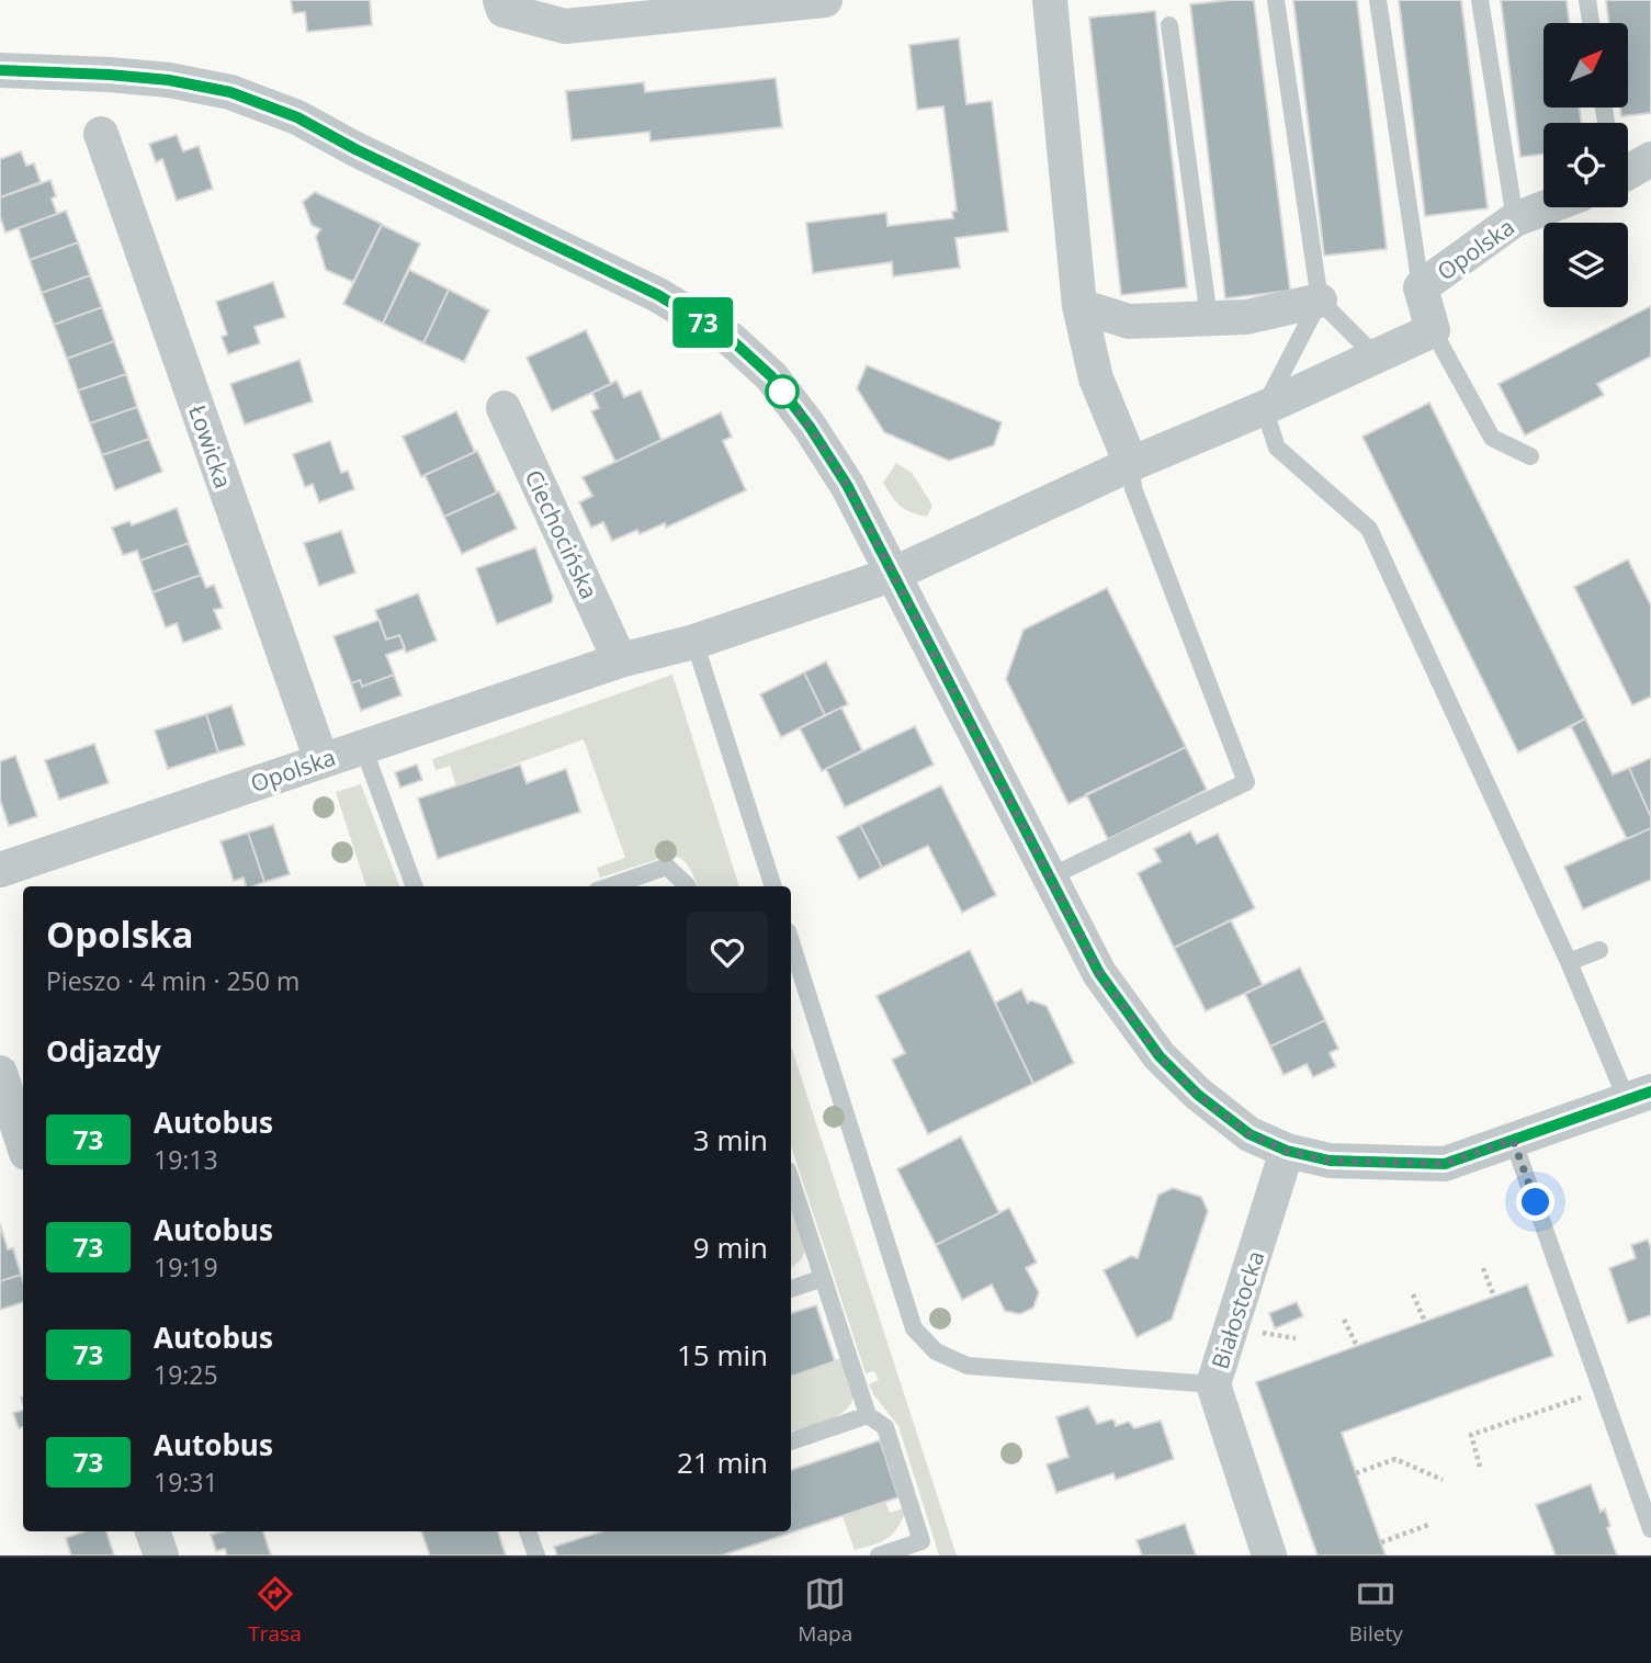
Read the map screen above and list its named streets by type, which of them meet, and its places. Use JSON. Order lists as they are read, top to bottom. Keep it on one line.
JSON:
{"streets":{"street":["Opolska","Łowicka","Ciechocińska","Białostocka"]},"crossings":[["Opolska","Łowicka"],["Opolska","Ciechocińska"]],"lines":["bus line 73"],"north":"top right","page":{"on_map":"73","heading":[["Opolska","Pieszo · 4 min · 250 m"],"Odjazdy"],"list":[{"mark":"73","name":"Autobus","note":"19:13","value":"3 min"},{"mark":"73","name":"Autobus","note":"19:19","value":"9 min"},{"mark":"73","name":"Autobus","note":"19:25","value":"15 min"},{"mark":"73","name":"Autobus","note":"19:31","value":"21 min"}],"tabs":["Trasa","Mapa","Bilety"]}}
